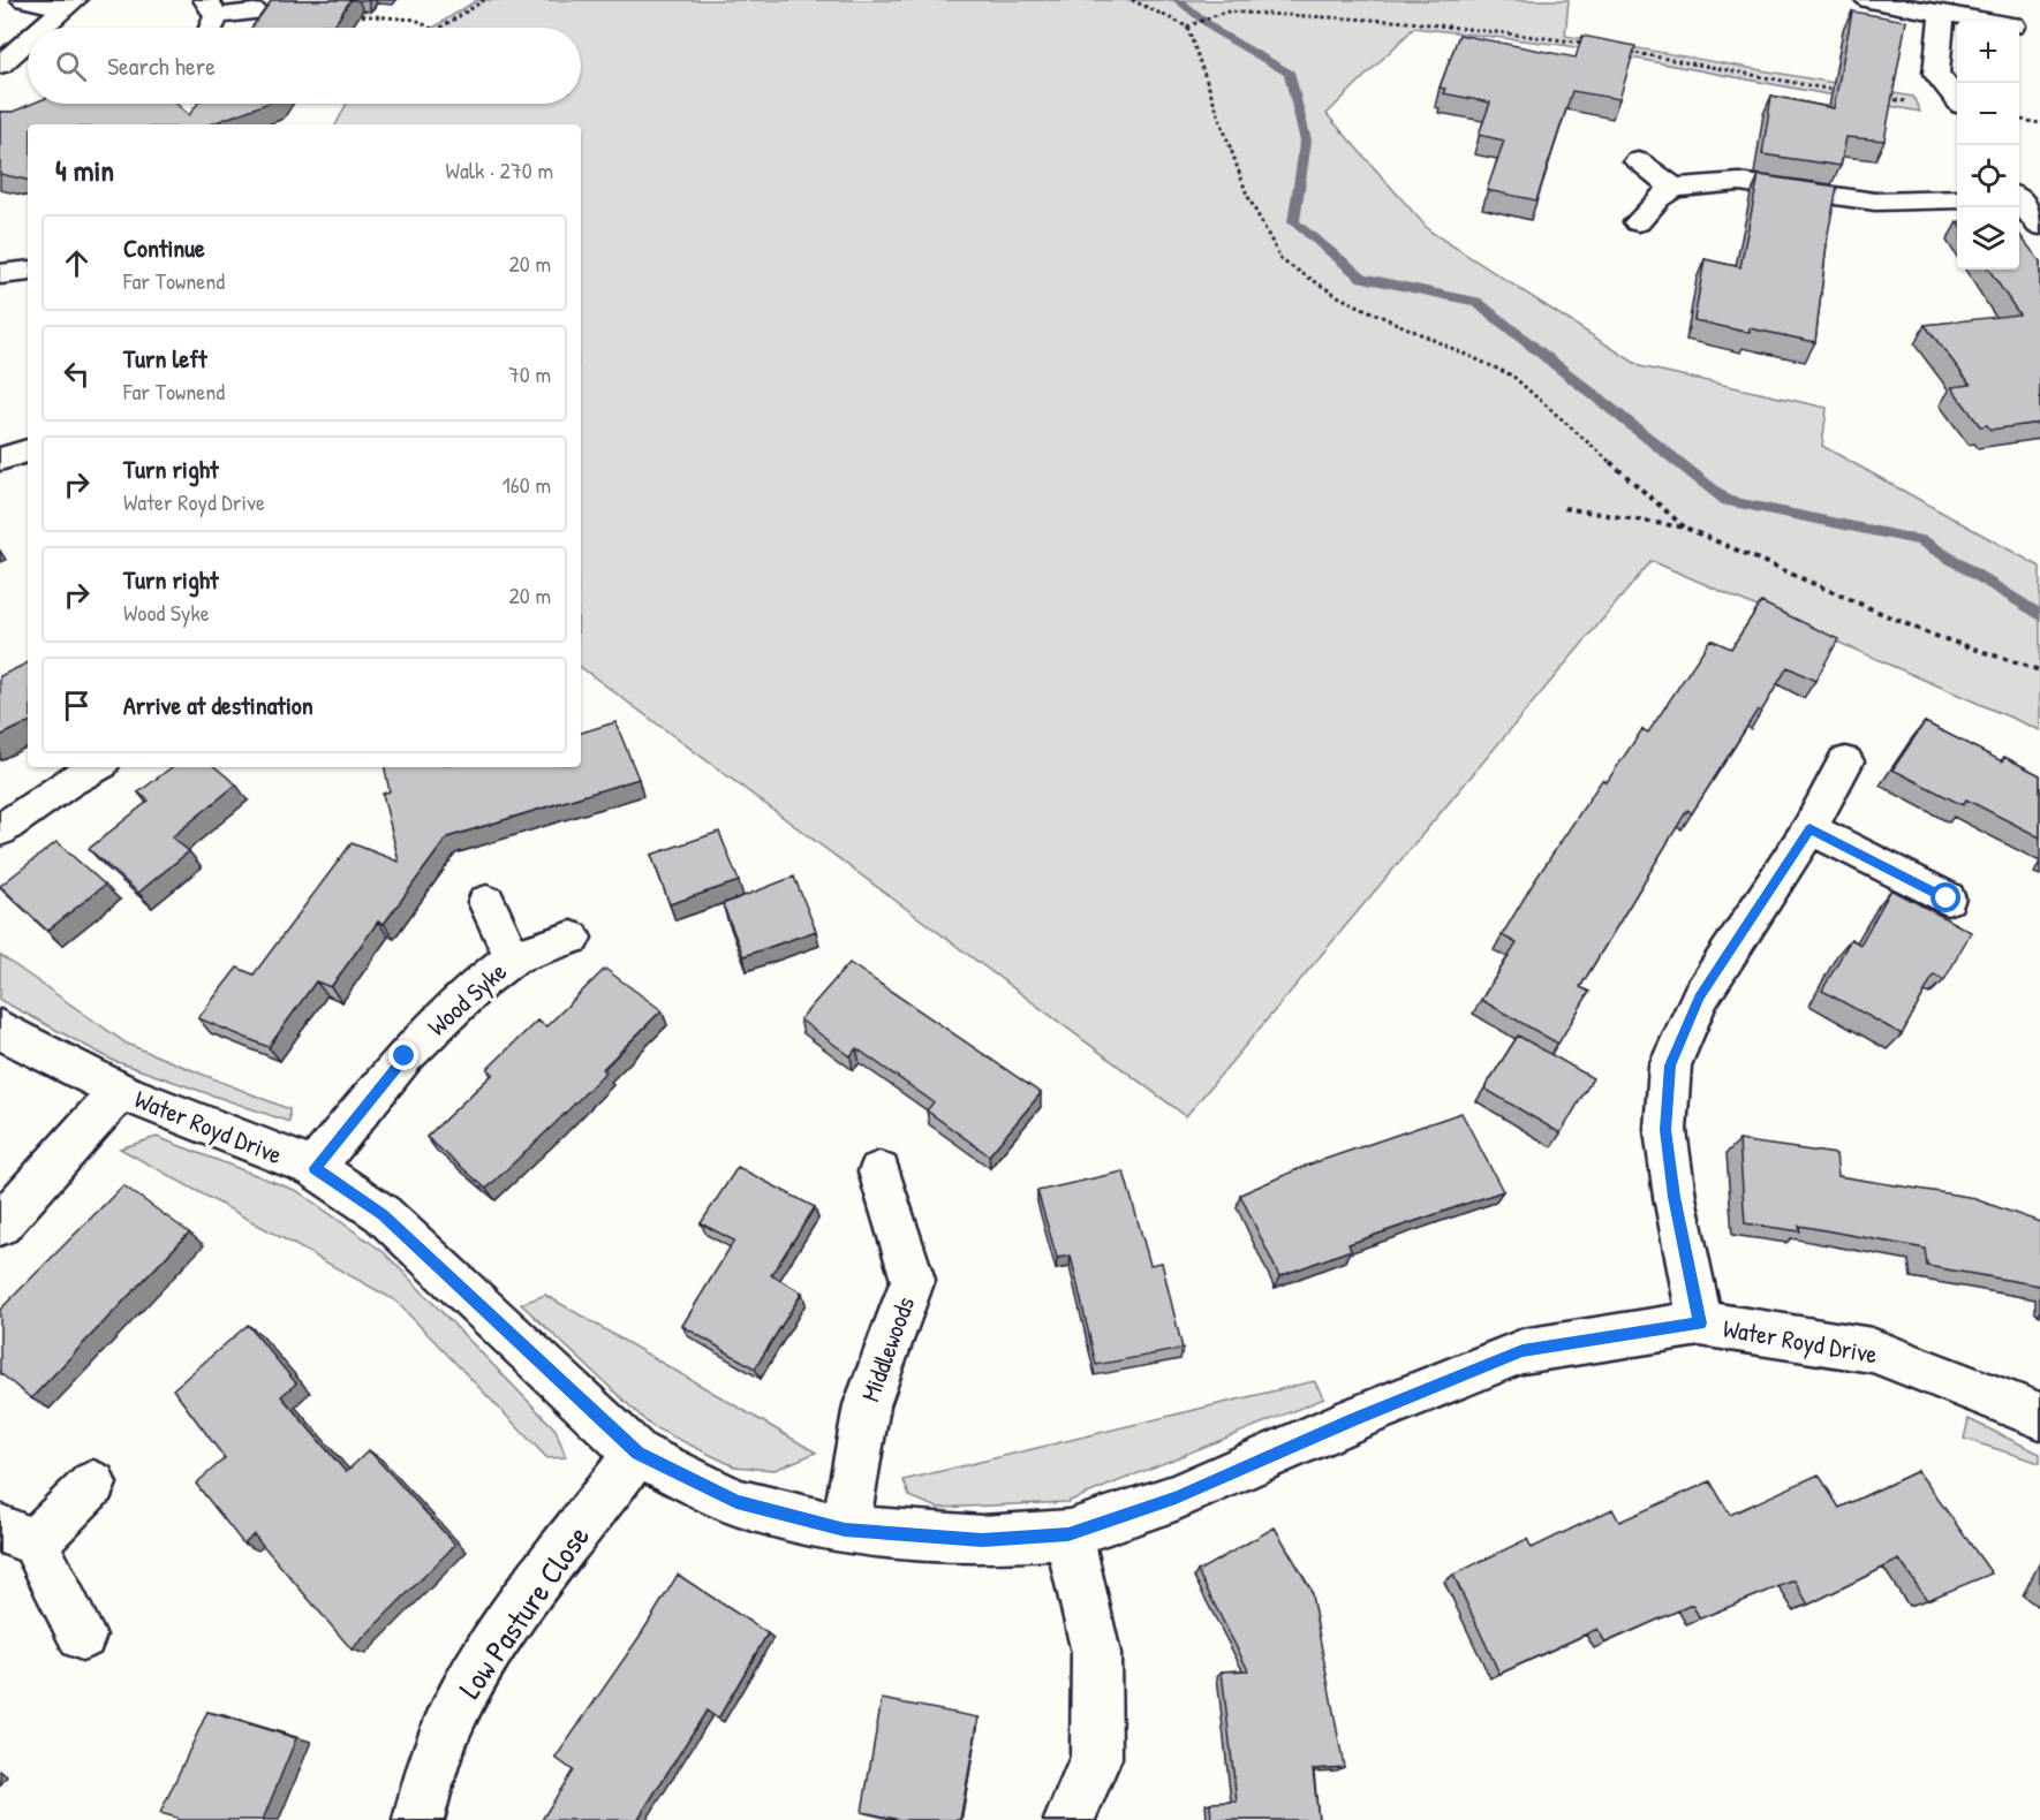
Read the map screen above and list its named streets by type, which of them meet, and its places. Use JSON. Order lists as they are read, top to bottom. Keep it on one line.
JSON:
{"streets":{"street":["Wood Syke","Water Royd Drive","Middlewoods","Low Pasture Close"]},"crossings":[["Wood Syke","Water Royd Drive"],["Water Royd Drive","Middlewoods"],["Water Royd Drive","Low Pasture Close"]],"page":{"map_buttons":["+","−"],"search":"Search here","heading":["4 min","Walk · 270 m"],"list":[["Continue","Far Townend","20 m"],["Turn left","Far Townend","70 m"],["Turn right","Water Royd Drive","160 m"],["Turn right","Wood Syke","20 m"],"Arrive at destination"]}}
